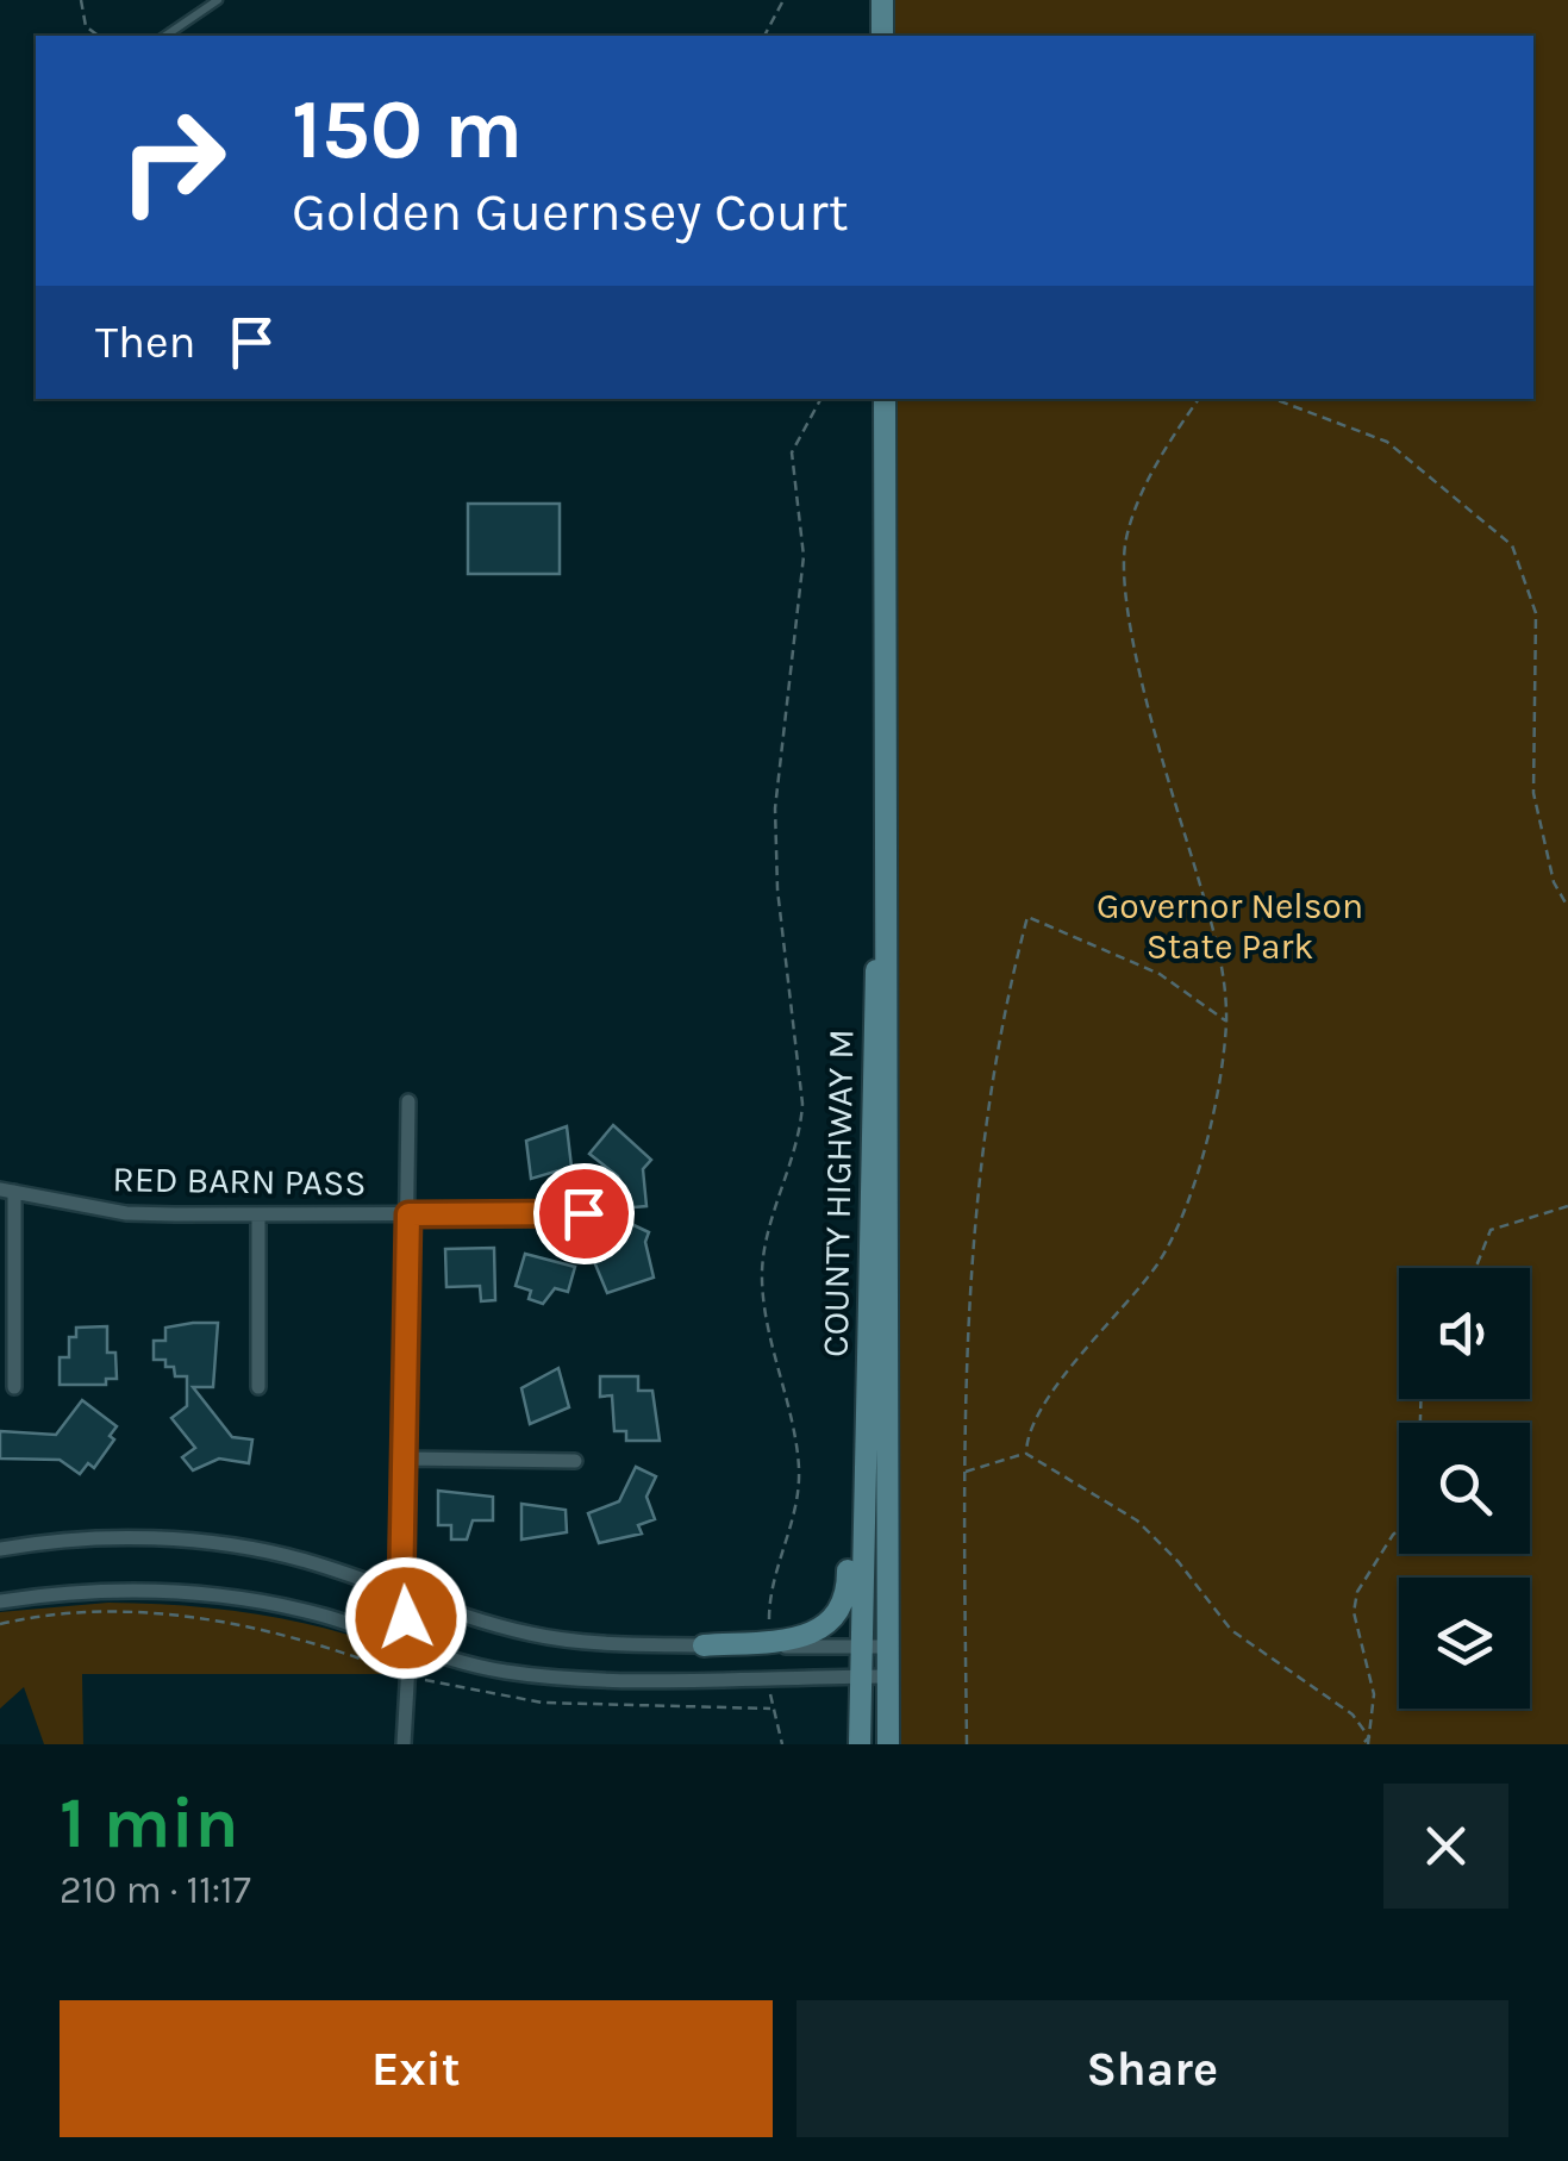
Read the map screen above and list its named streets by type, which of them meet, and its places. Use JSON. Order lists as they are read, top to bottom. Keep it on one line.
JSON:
{"streets":{"main road":["COUNTY HIGHWAY M"],"street":["RED BARN PASS"]},"parks":["Governor Nelson State Park"],"page":{"turn":["150 m","Golden Guernsey Court"],"then":"Then","heading":["1 min","210 m · 11:17"],"buttons":["Exit","Share"]}}
